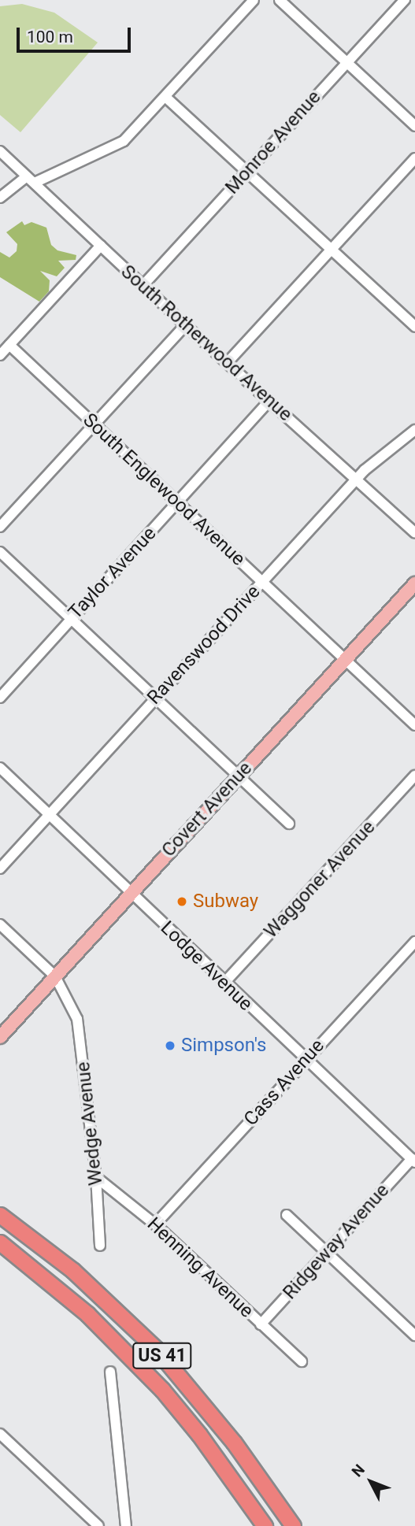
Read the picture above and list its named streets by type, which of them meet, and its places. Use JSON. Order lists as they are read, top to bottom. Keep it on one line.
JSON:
{"streets":{"highway":["US 41"],"main road":["Covert Avenue"],"street":["Monroe Avenue","South Rotherwood Avenue","South Englewood Avenue","Taylor Avenue","Ravenswood Drive","Waggoner Avenue","Lodge Avenue","Cass Avenue","Wedge Avenue","Ridgeway Avenue","Henning Avenue"]},"crossings":[["Monroe Avenue","South Rotherwood Avenue"],["South Rotherwood Avenue","Taylor Avenue"],["South Rotherwood Avenue","Ravenswood Drive"],["South Englewood Avenue","Taylor Avenue"],["South Englewood Avenue","Ravenswood Drive"],["South Englewood Avenue","Covert Avenue"],["Ravenswood Drive","Lodge Avenue"],["Covert Avenue","Lodge Avenue"],["Covert Avenue","Wedge Avenue"],["Waggoner Avenue","Lodge Avenue"],["Lodge Avenue","Cass Avenue"],["Lodge Avenue","Ridgeway Avenue"],["Cass Avenue","Henning Avenue"],["Wedge Avenue","Henning Avenue"],["Ridgeway Avenue","Henning Avenue"]],"places":["Subway","Simpson's"],"scale_bar":"100 m","north":"top left"}
